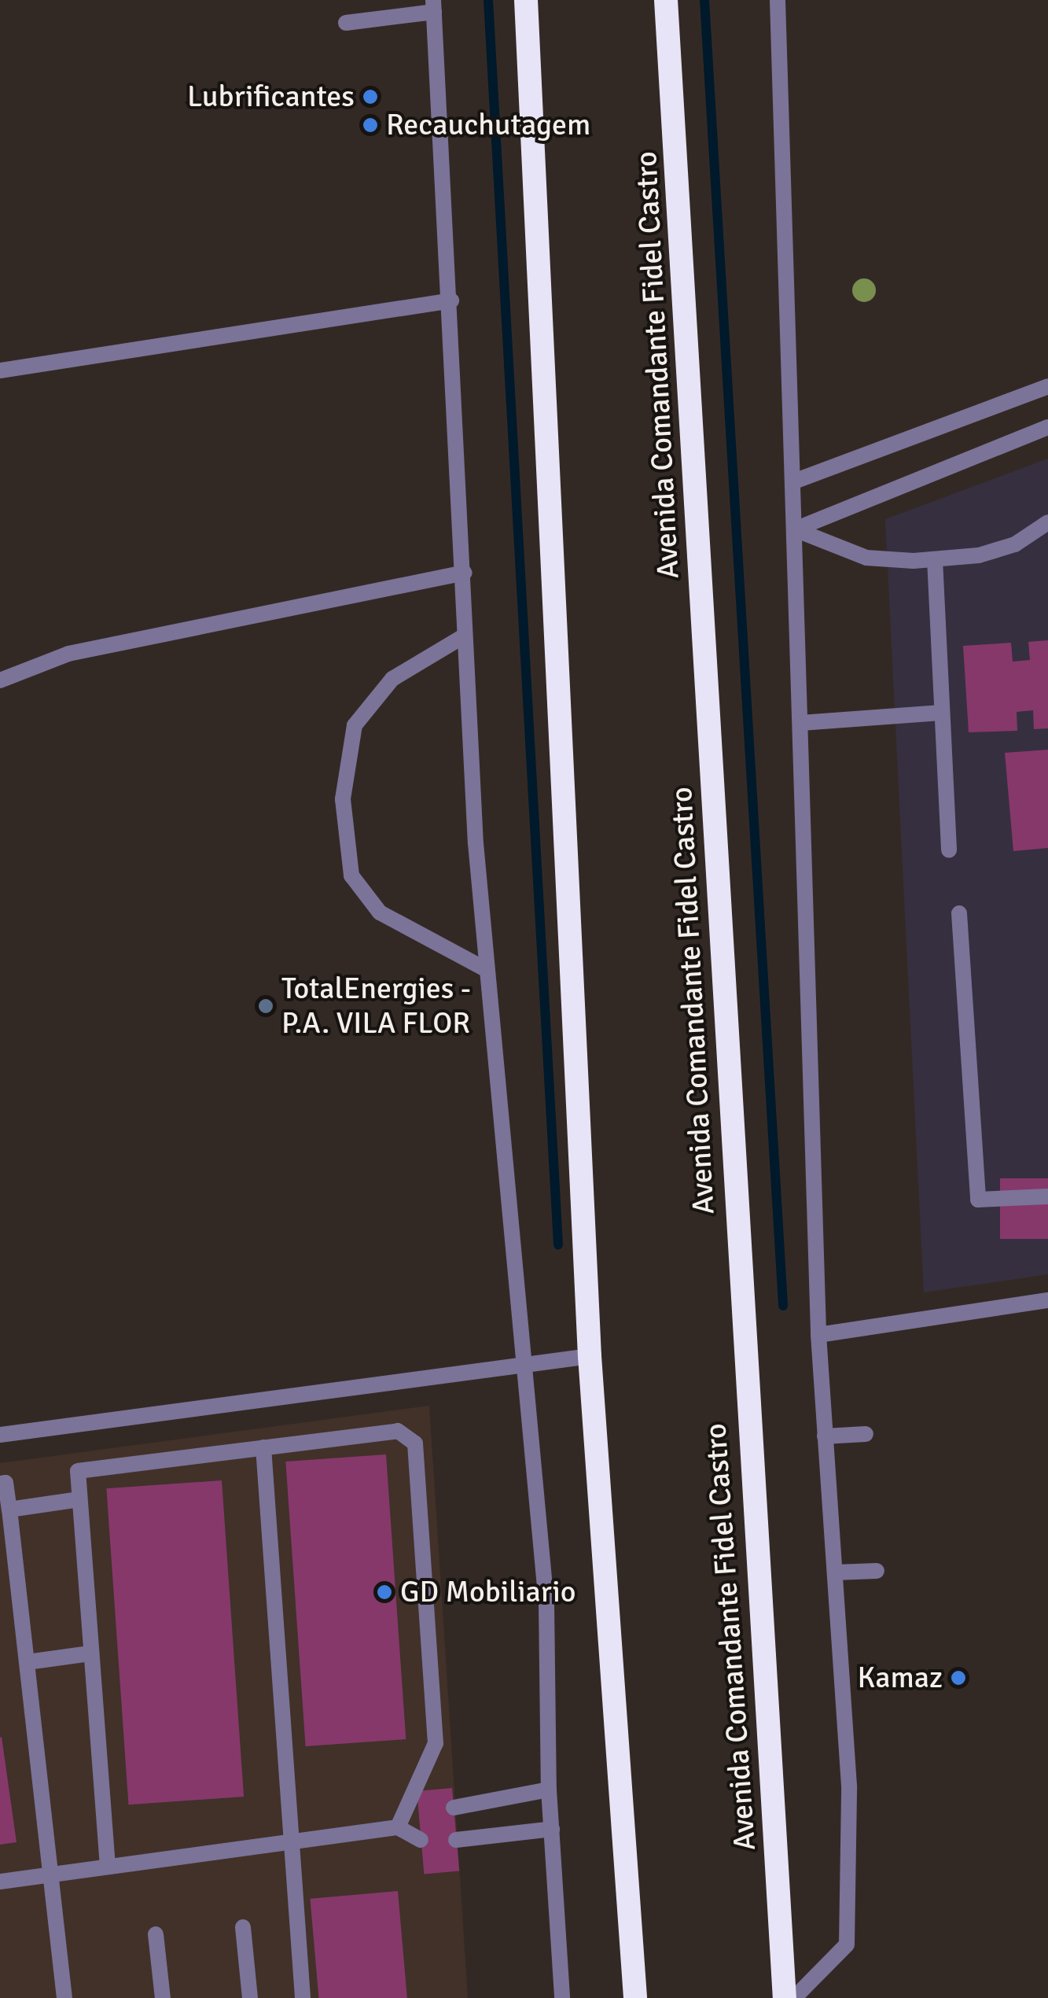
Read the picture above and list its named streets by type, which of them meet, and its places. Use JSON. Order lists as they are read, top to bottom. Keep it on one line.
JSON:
{"streets":{"highway":["Avenida Comandante Fidel Castro"]},"places":["Lubrificantes","Recauchutagem","TotalEnergies - P.A. VILA FLOR","GD Mobiliario","Kamaz"]}
